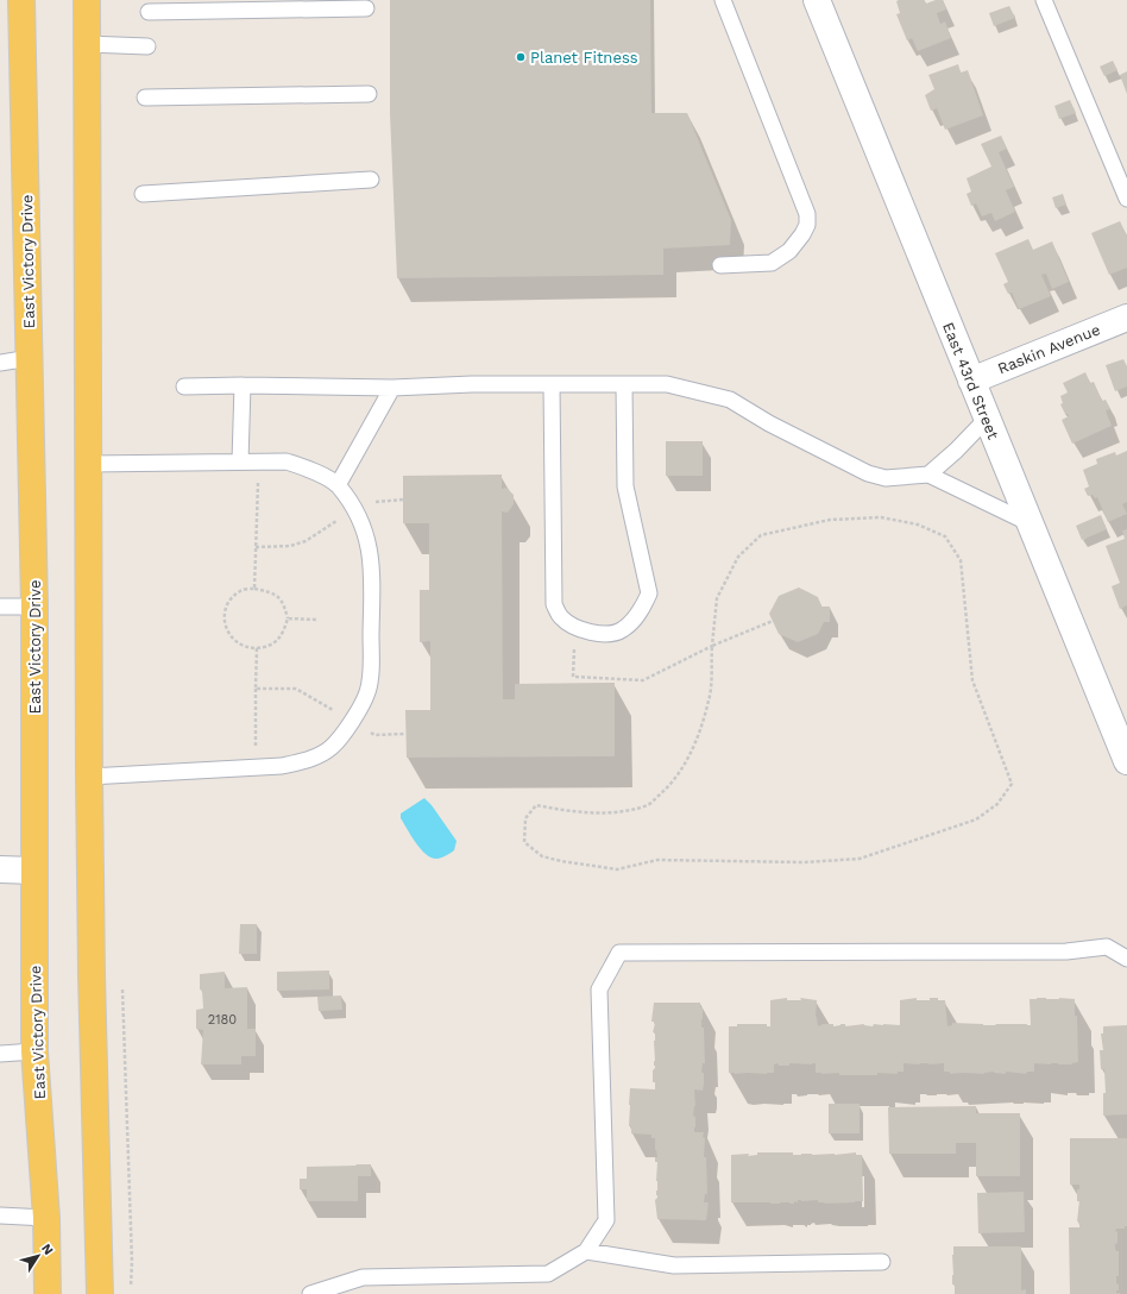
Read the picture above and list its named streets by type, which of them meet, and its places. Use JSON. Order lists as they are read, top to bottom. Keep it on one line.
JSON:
{"streets":{"main road":["East Victory Drive"],"street":["Raskin Avenue","East 43rd Street"]},"crossings":[["Raskin Avenue","East 43rd Street"]],"places":["Planet Fitness"],"house_numbers":["2180"],"north":"top right"}
